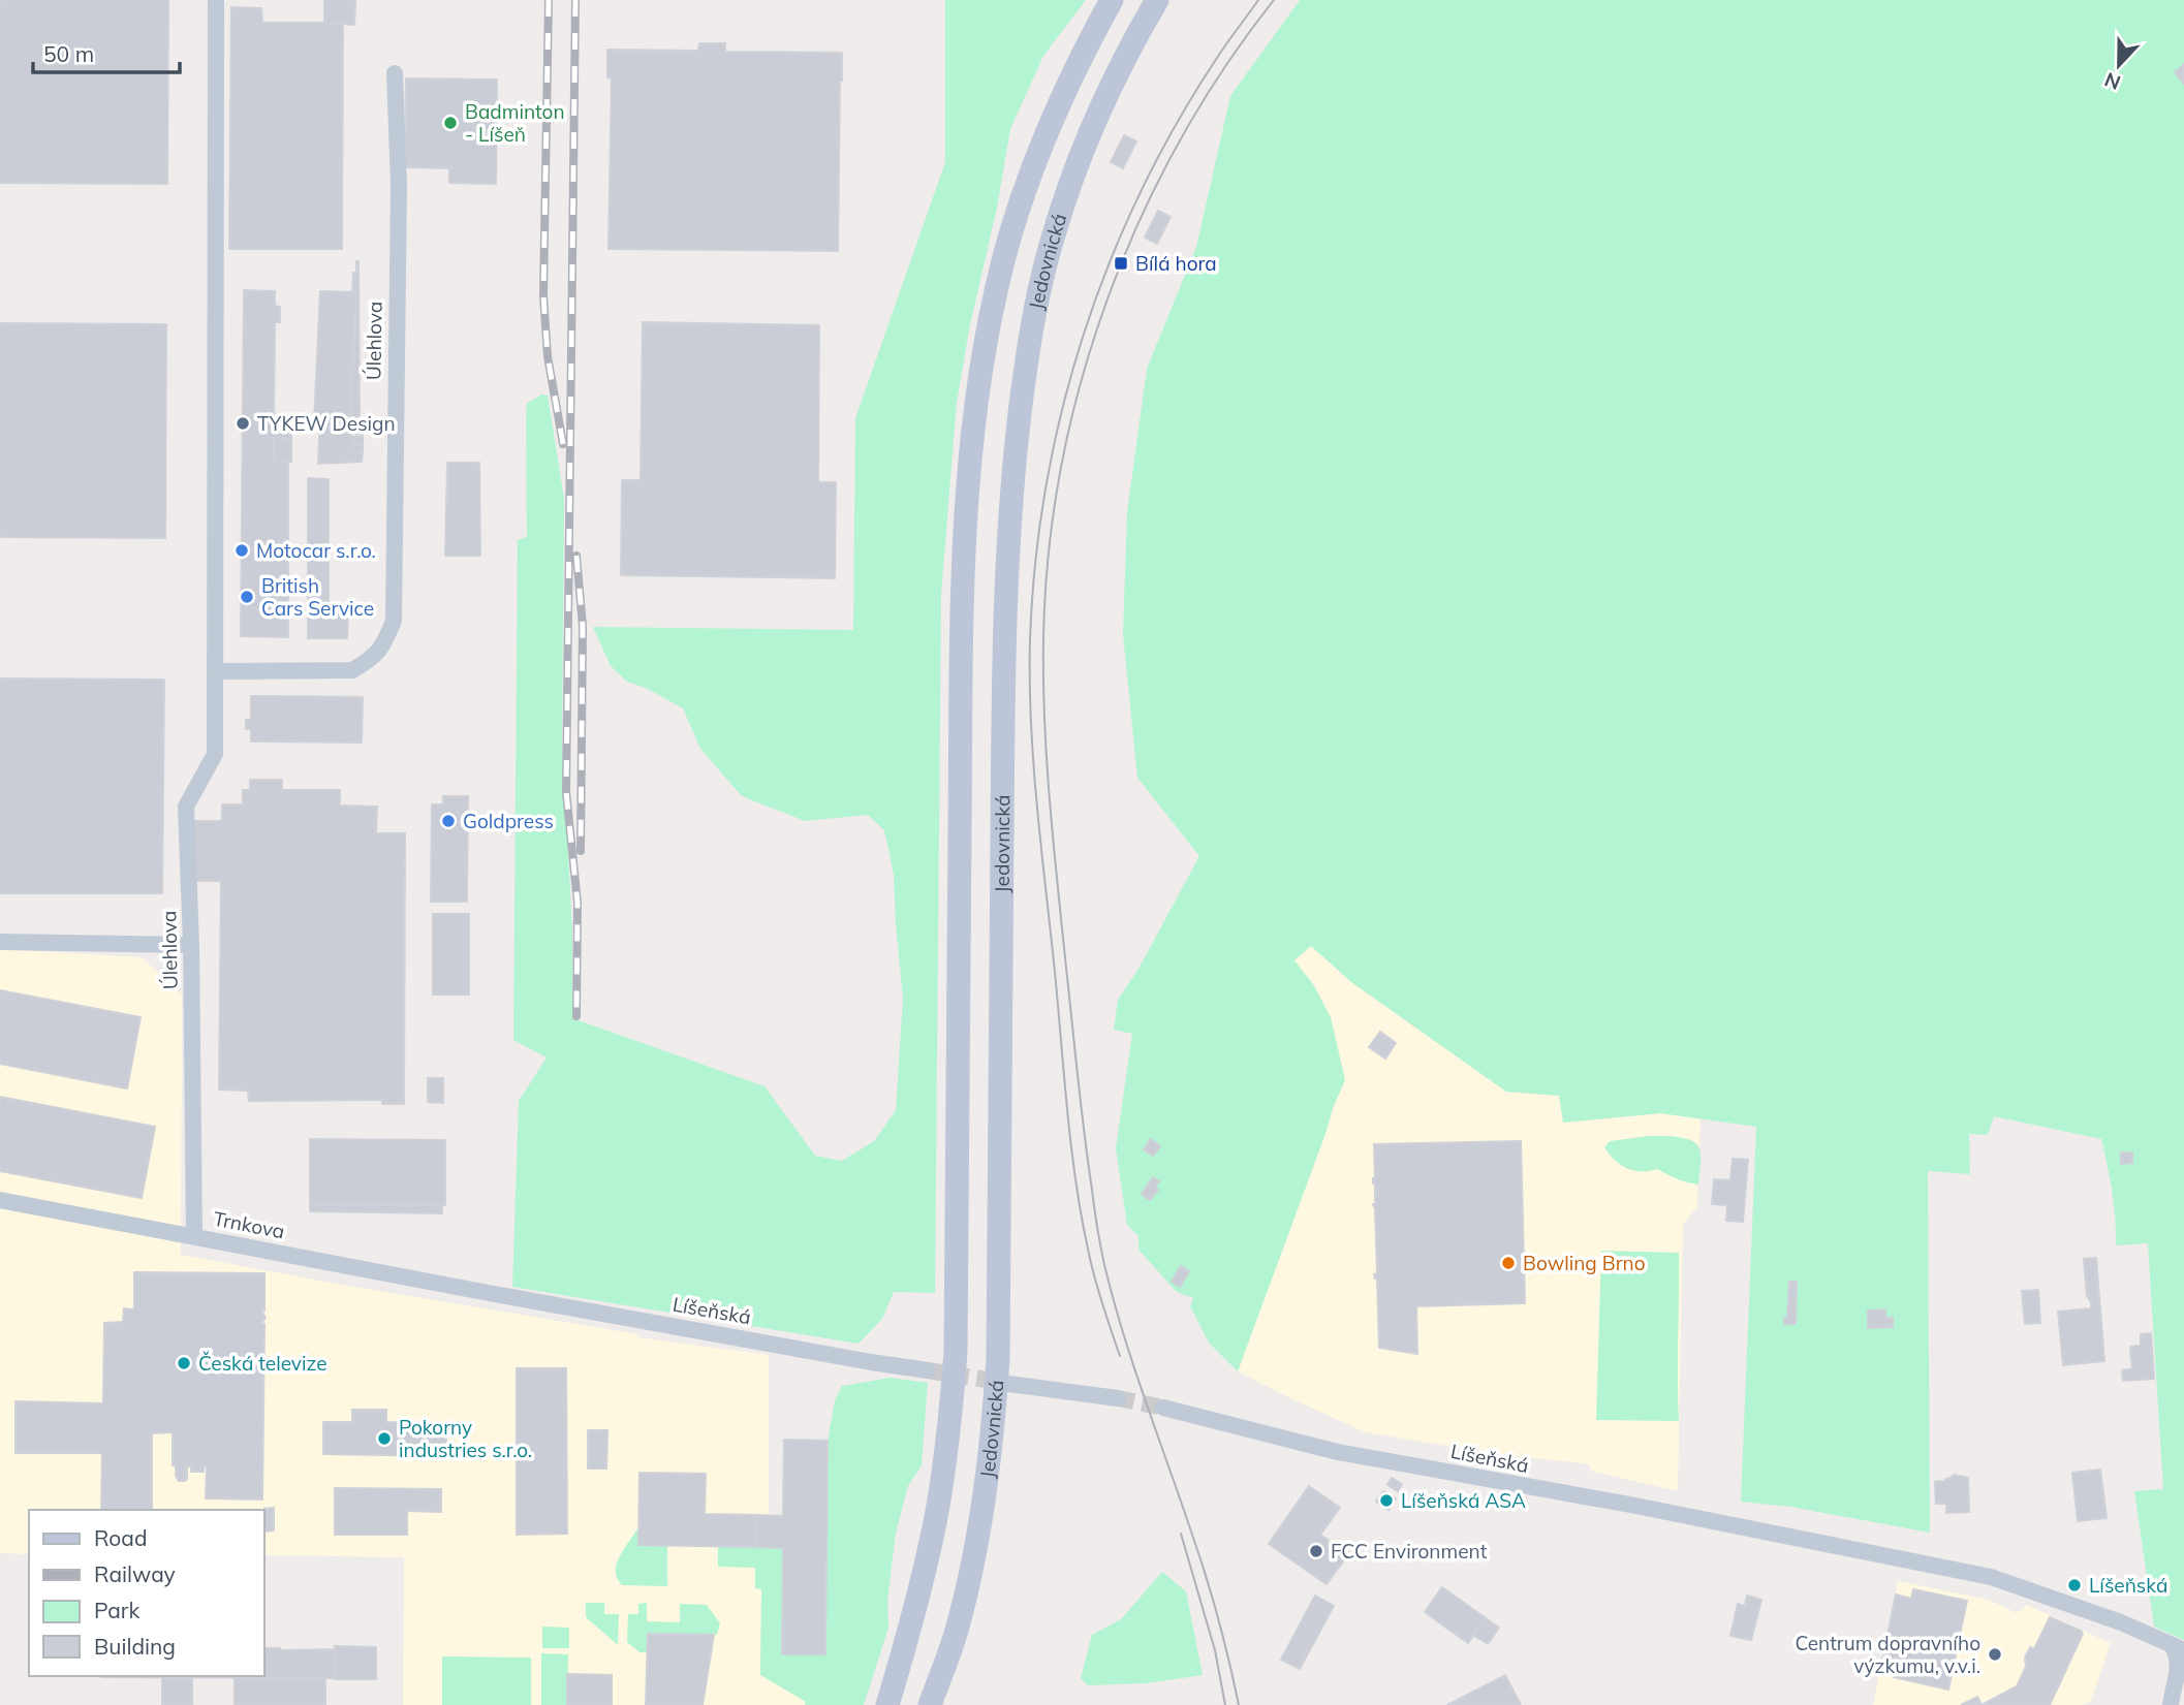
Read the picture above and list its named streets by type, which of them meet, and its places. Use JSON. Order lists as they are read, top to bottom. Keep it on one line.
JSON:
{"streets":{"main road":["Jedovnická"],"street":["Úlehlova","Trnkova","Líšeňská"]},"crossings":[["Úlehlova","Trnkova"],["Trnkova","Líšeňská"]],"places":{"other":["Badminton - Líšeň","TYKEW Design","Motocar s.r.o.","British Cars Service","Goldpress","Bowling Brno","Česká televize","Pokorny industries s.r.o.","Líšeňská ASA","FCC Environment","Líšeňská","Centrum dopravního výzkumu, v.v.i."],"transit":["Bílá hora"]},"legend":["Road","Railway","Park","Building"],"scale_bar":"50 m","north":"bottom"}
